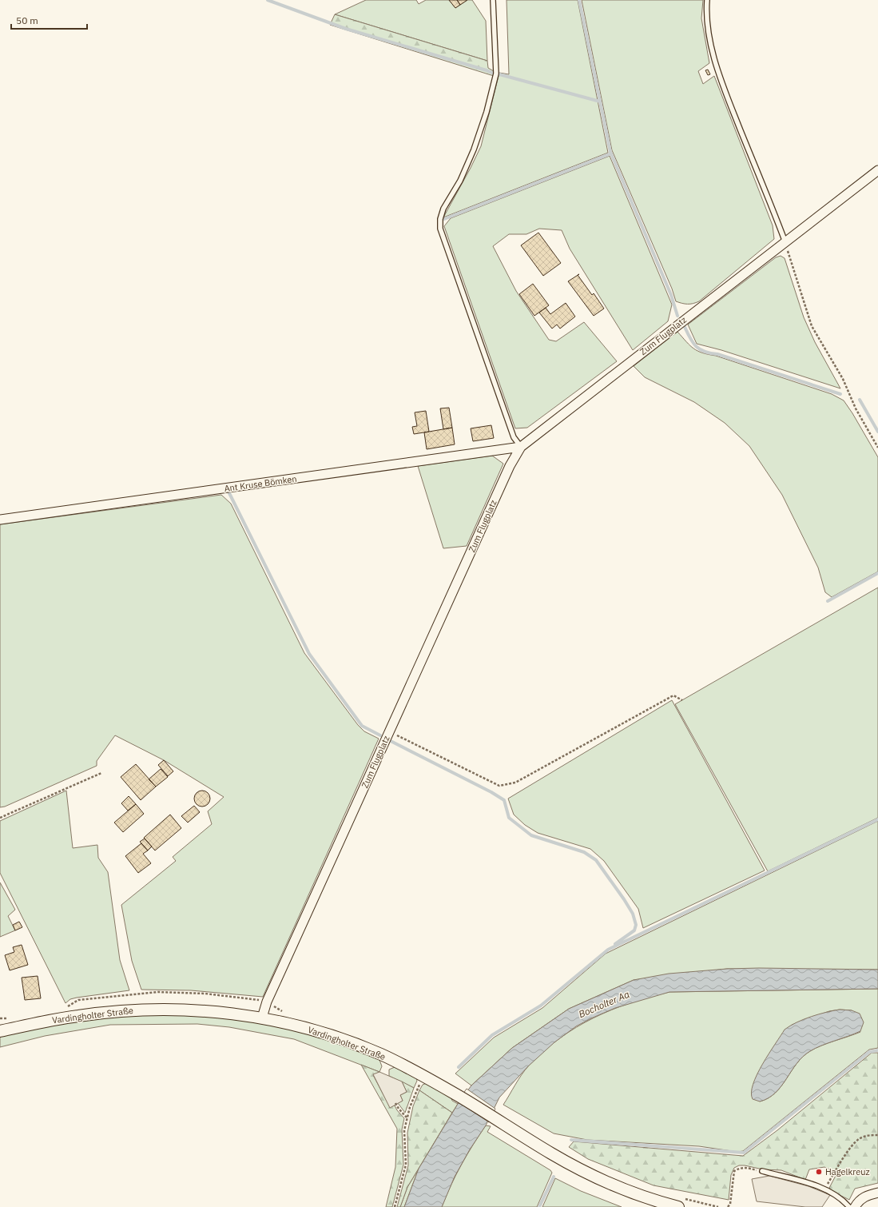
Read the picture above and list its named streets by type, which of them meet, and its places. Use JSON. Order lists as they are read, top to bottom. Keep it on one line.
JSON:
{"streets":{"street":["Zum Flugplatz","Ant Kruse Bömken","Vardingholter Straße"]},"crossings":[["Zum Flugplatz","Ant Kruse Bömken"],["Zum Flugplatz","Vardingholter Straße"]],"water":["Bocholter Aa"],"places":["Hagelkreuz"],"scale_bar":"50 m"}
